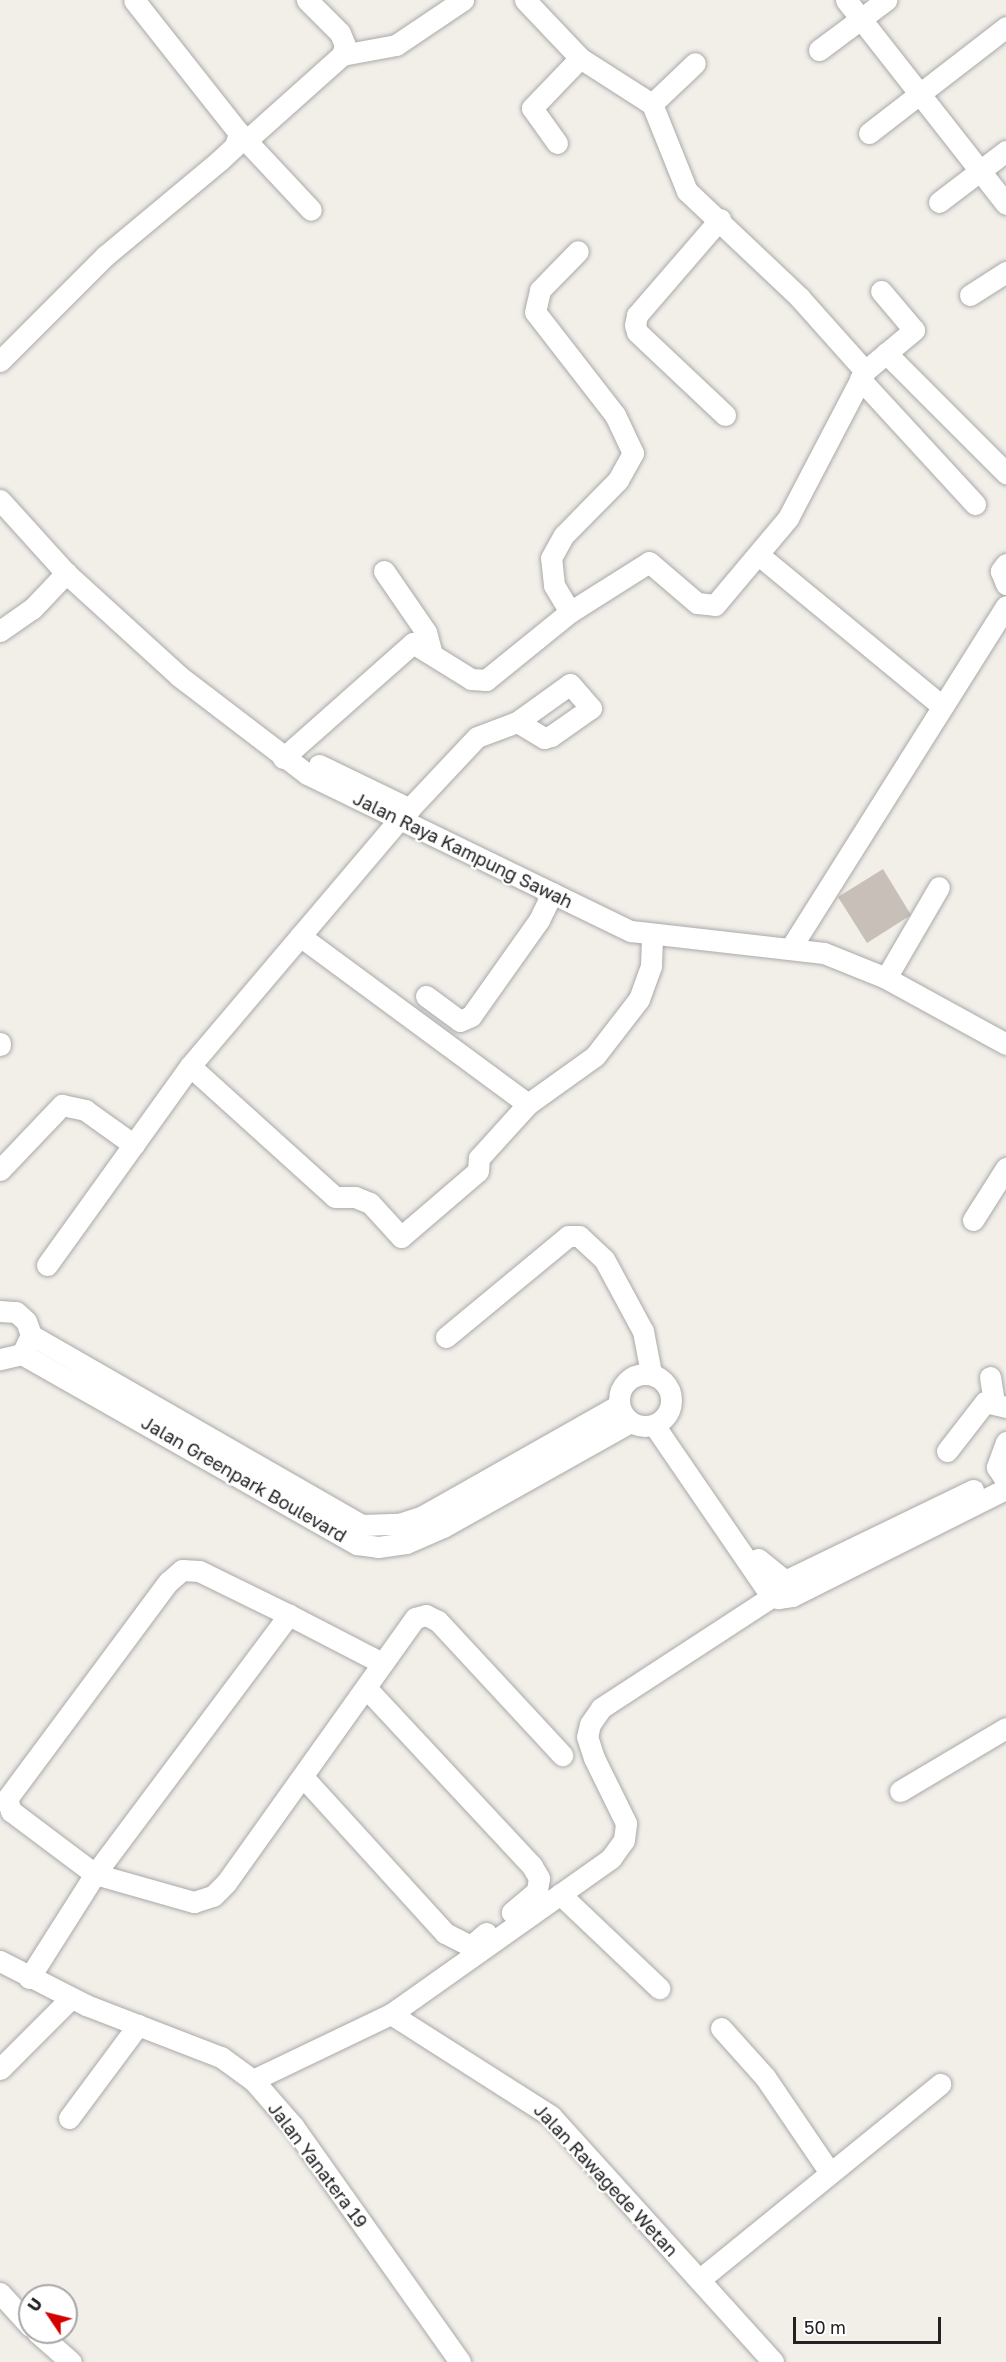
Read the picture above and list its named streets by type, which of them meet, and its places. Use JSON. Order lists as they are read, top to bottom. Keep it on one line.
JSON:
{"streets":{"street":["Jalan Raya Kampung Sawah","Jalan Greenpark Boulevard","Jalan Yanatera 19","Jalan Rawagede Wetan"]},"scale_bar":"50 m","north":"top left"}
